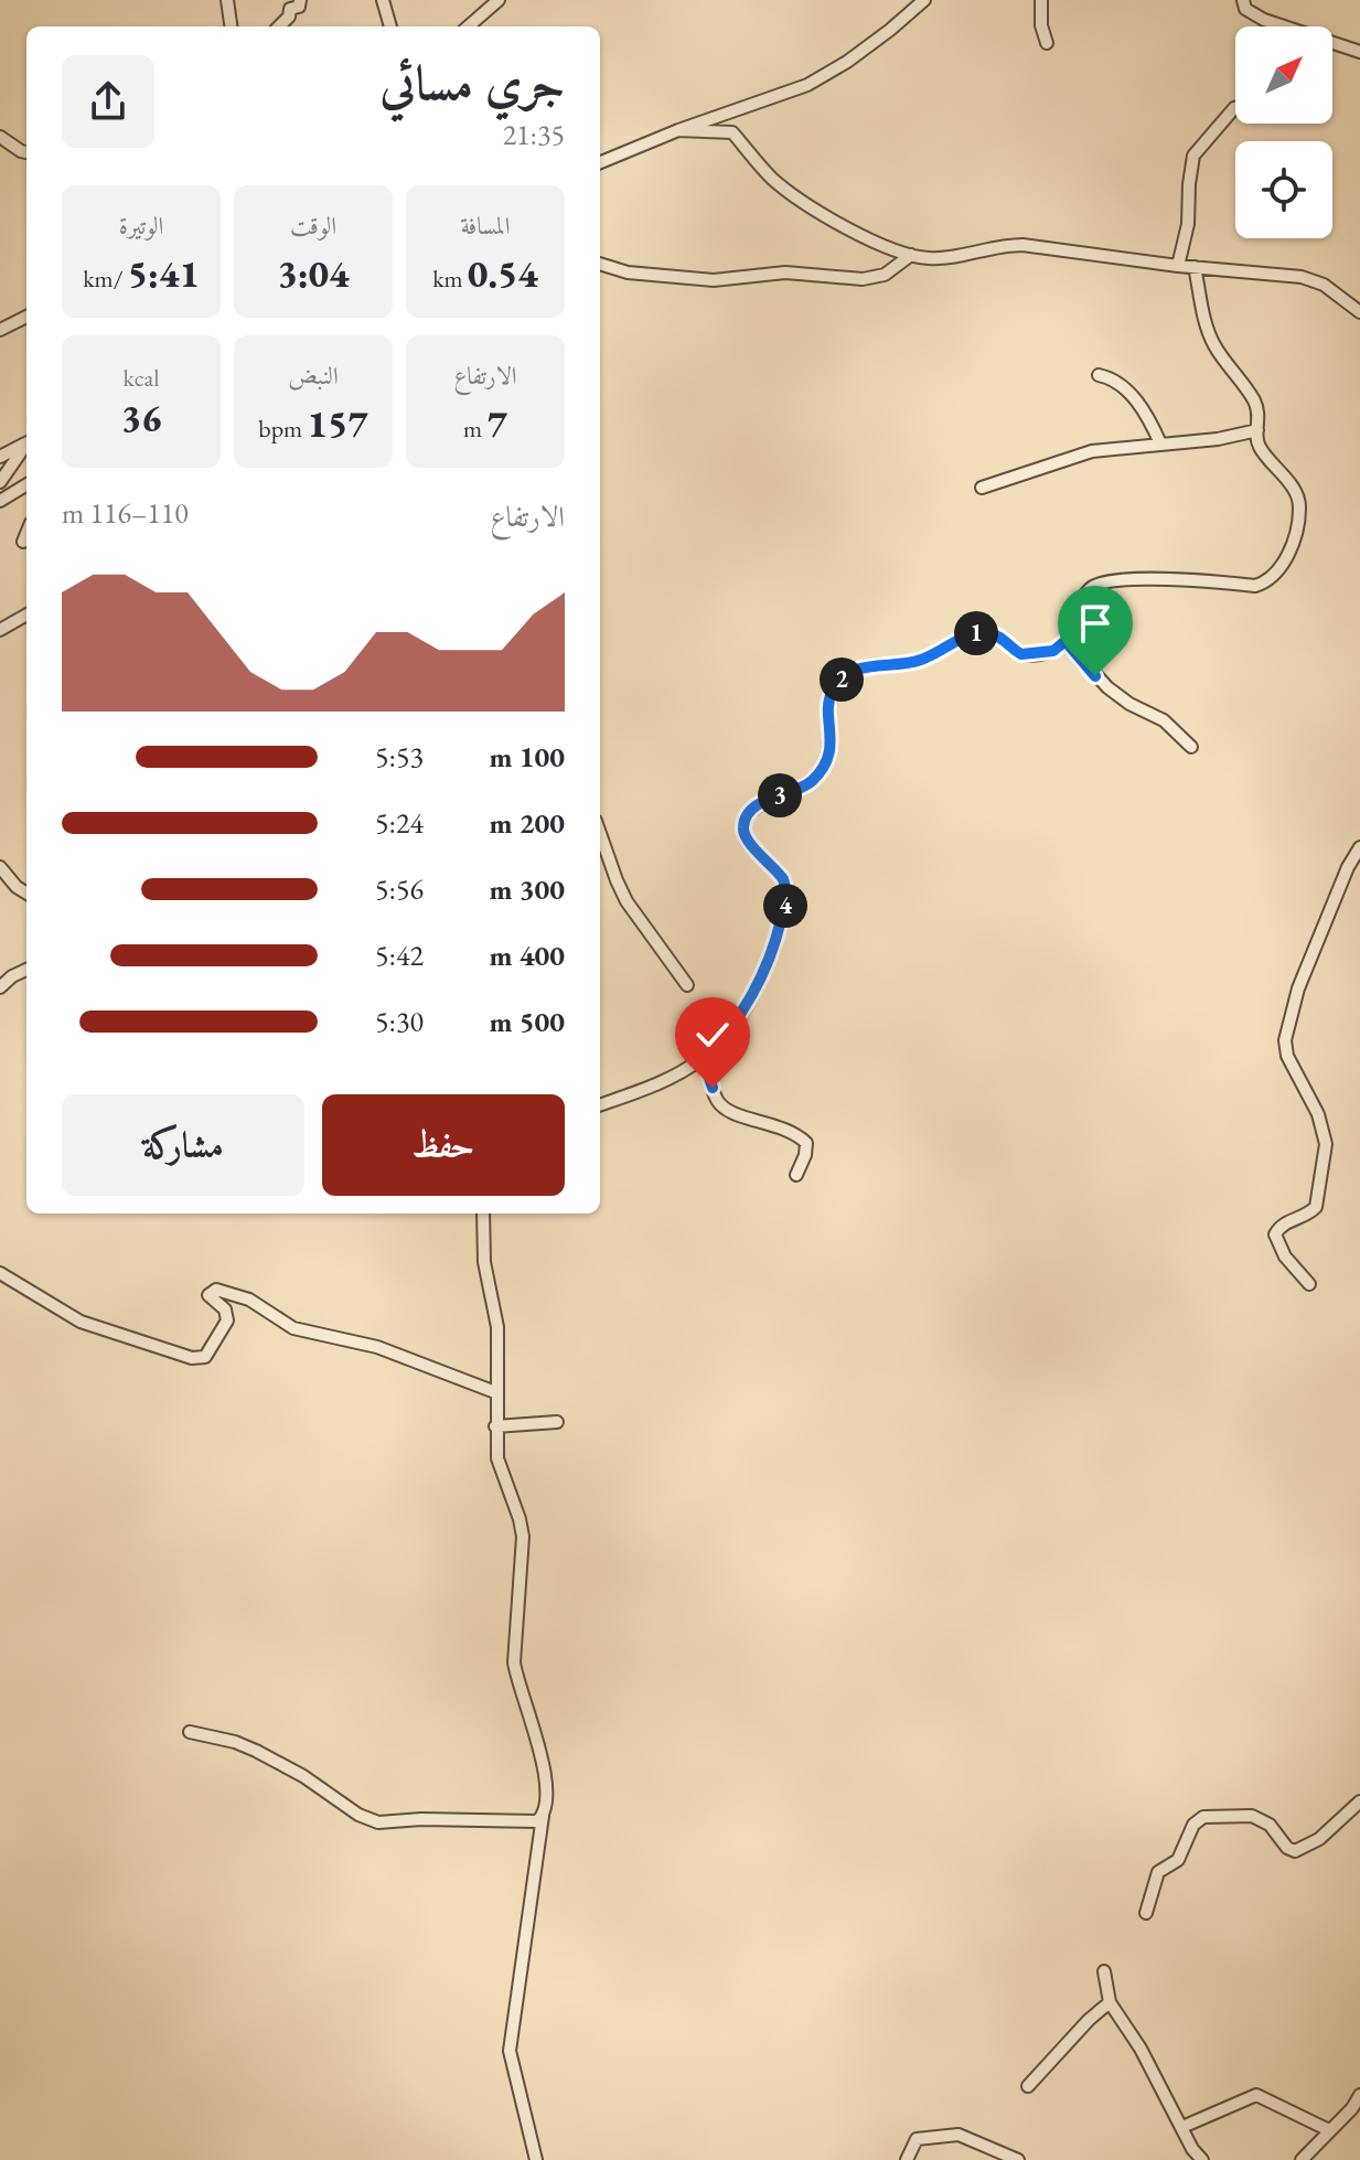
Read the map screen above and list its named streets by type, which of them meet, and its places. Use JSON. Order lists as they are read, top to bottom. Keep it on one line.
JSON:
{"north":"top right","page":{"heading":["جري مسائي","21:35"],"stats":[["المسافة","0.54 km"],["الوقت","3:04"],["الوتيرة","5:41 /km"],["الارتفاع","7 m"],["النبض","157 bpm"],["kcal","36"]],"chart":["الارتفاع","110–116 m"],"pins":["1","2","3","4"],"list":[{"name":"100 m","note":"5:53"},{"name":"200 m","note":"5:24"},{"name":"300 m","note":"5:56"},{"name":"400 m","note":"5:42"},{"name":"500 m","note":"5:30"}],"buttons":["حفظ","مشاركة"]}}
